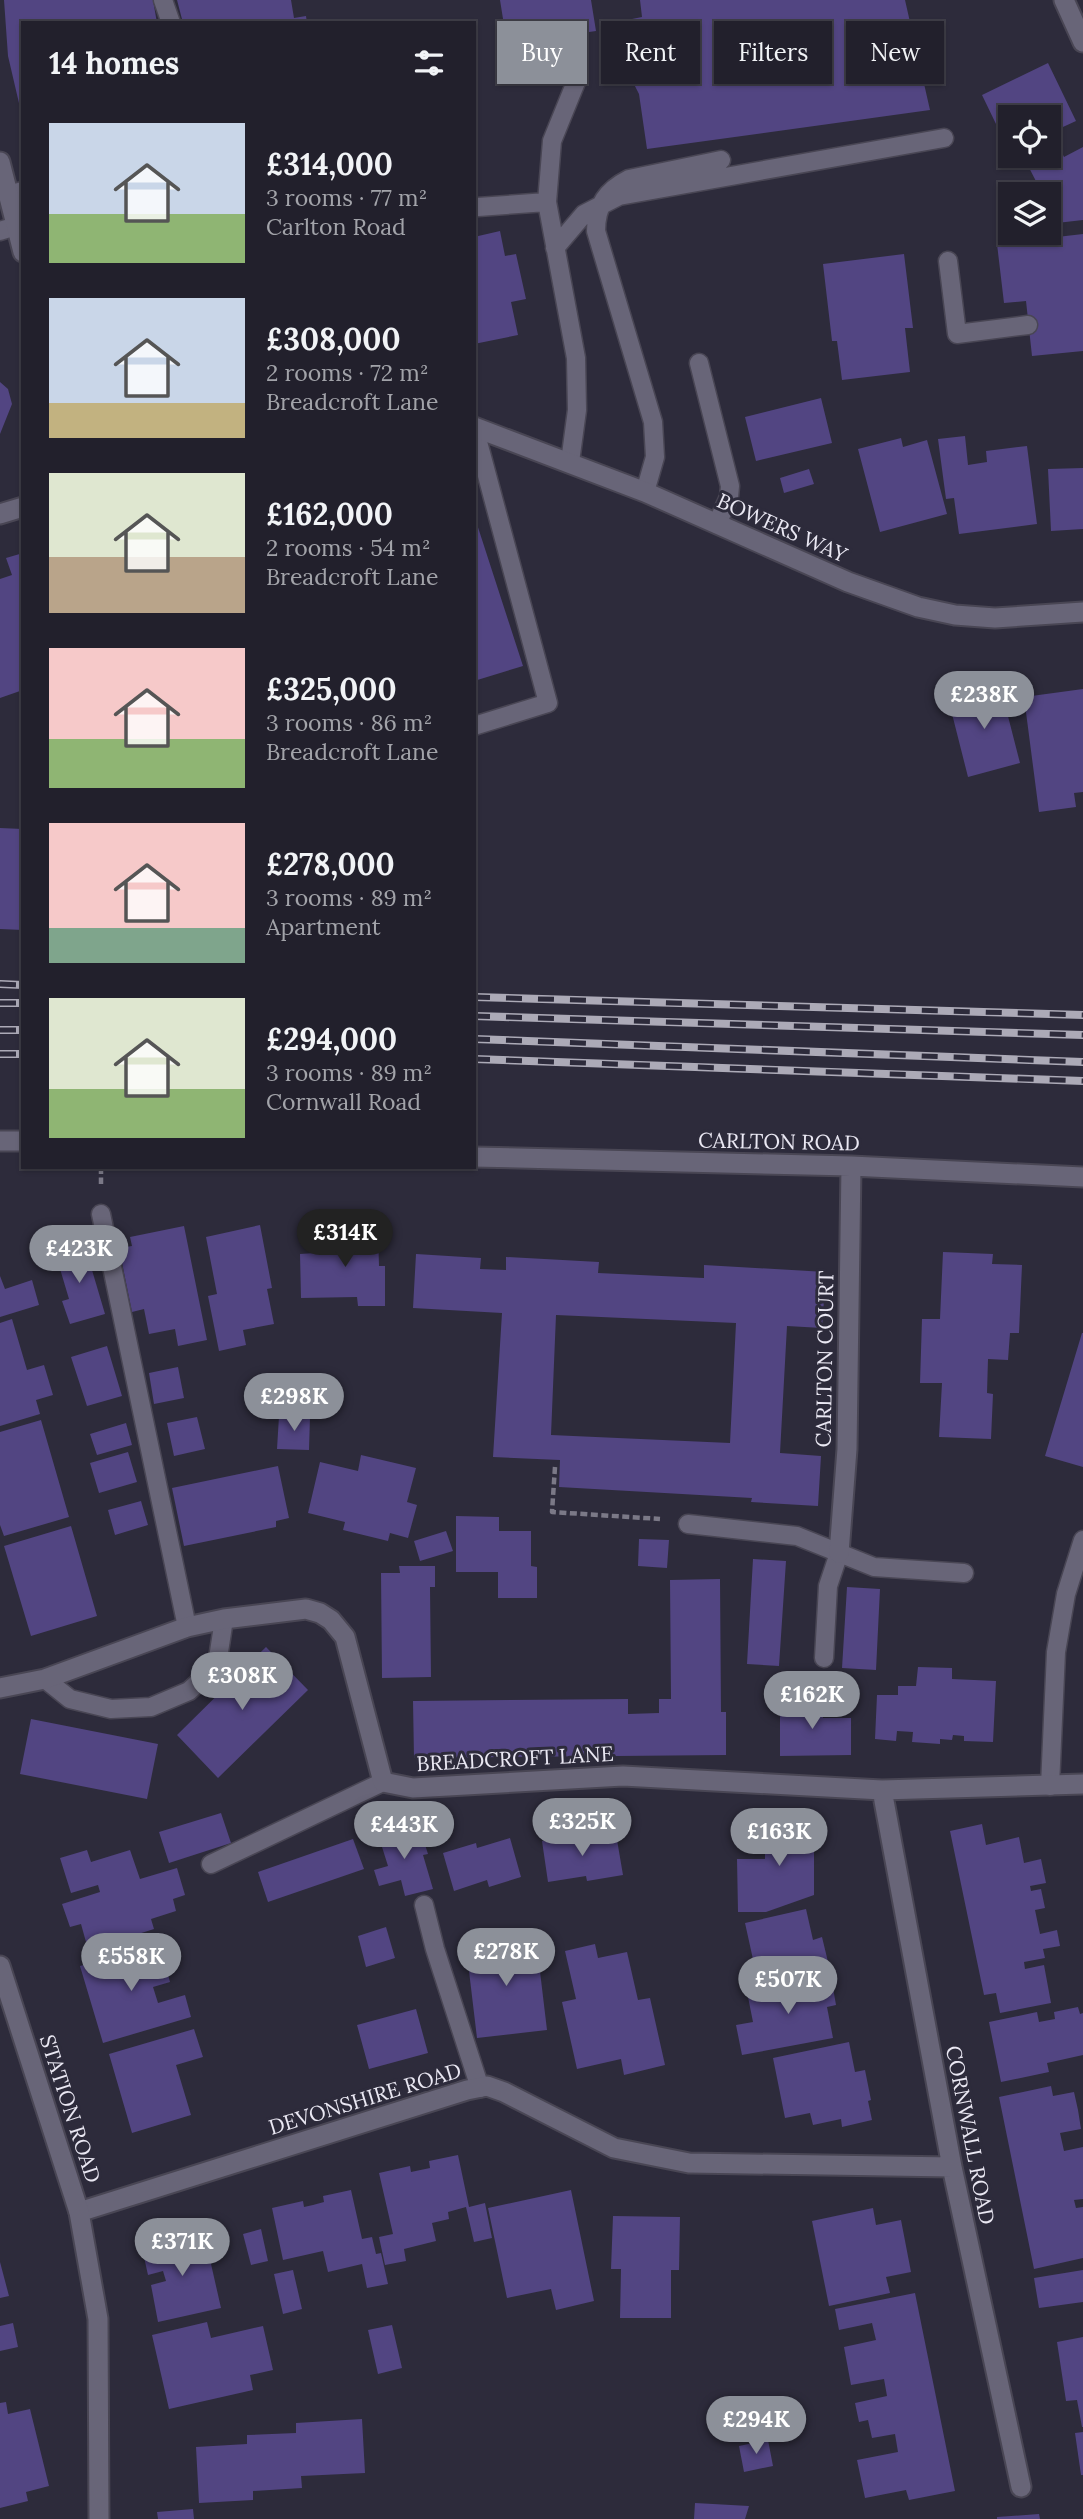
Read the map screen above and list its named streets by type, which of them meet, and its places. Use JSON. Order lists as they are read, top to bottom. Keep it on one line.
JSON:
{"streets":{"street":["BOWERS WAY","CARLTON ROAD","CARLTON COURT","BREADCROFT LANE","DEVONSHIRE ROAD","STATION ROAD","CORNWALL ROAD"]},"crossings":[["CARLTON ROAD","CARLTON COURT"],["BREADCROFT LANE","CORNWALL ROAD"],["DEVONSHIRE ROAD","STATION ROAD"],["DEVONSHIRE ROAD","CORNWALL ROAD"]],"page":{"chip":["Buy","Rent","Filters","New"],"heading":"14 homes","list":[{"name":"£314,000","note":"3 rooms · 77 m² · Carlton Road"},{"name":"£308,000","note":"2 rooms · 72 m² · Breadcroft Lane"},{"name":"£162,000","note":"2 rooms · 54 m² · Breadcroft Lane"},{"name":"£325,000","note":"3 rooms · 86 m² · Breadcroft Lane"},{"name":"£278,000","note":"3 rooms · 89 m² · Apartment"},{"name":"£294,000","note":"3 rooms · 89 m² · Cornwall Road"}],"price":["£238K","£314K","£423K","£298K","£308K","£162K","£325K","£443K","£163K","£278K","£558K","£507K","£371K","£294K"]}}
